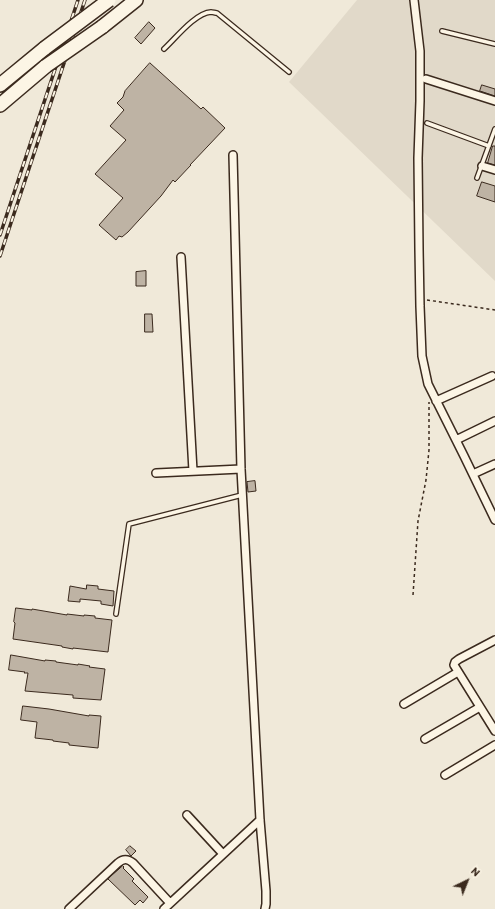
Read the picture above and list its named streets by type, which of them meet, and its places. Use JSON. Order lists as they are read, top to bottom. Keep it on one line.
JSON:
{"north":"top right"}
